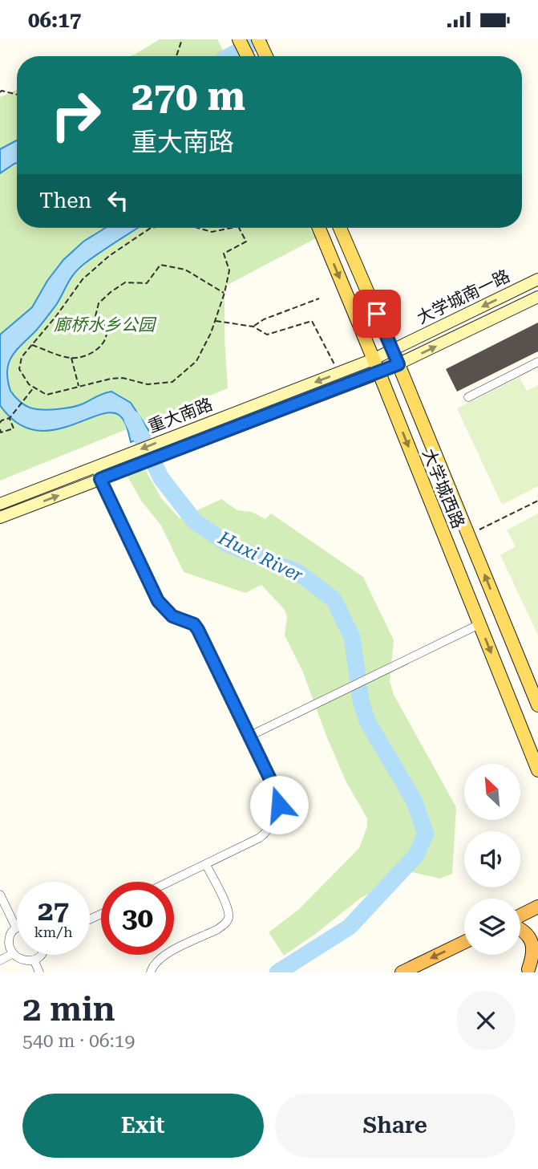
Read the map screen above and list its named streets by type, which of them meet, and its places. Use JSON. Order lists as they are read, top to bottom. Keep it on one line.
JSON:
{"streets":{"main road":["大学城南一路","重大南路","大学城西路"]},"crossings":[["大学城南一路","重大南路"],["大学城南一路","大学城西路"],["重大南路","大学城西路"]],"water":["Huxi River"],"parks":["廊桥水乡公园"],"north":"top left","page":{"status":"06:17","turn":["270 m","重大南路"],"then":"Then","speed":"27 km/h","limit":"30","heading":["2 min","540 m · 06:19"],"buttons":["Exit","Share"]}}
